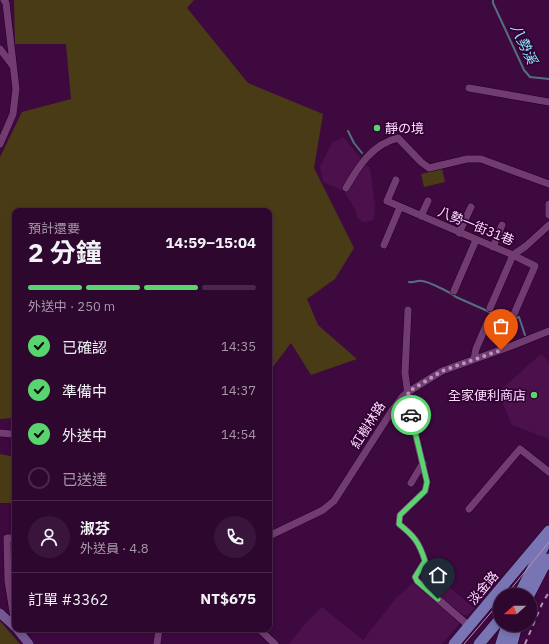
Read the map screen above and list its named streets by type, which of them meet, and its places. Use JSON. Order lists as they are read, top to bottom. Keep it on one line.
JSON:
{"streets":{"main road":["淡金路"],"street":["八勢一街31巷","紅樹林路"]},"water":["八勢溪"],"places":["靜の境","全家便利商店"],"north":"left","page":{"heading":["2 分鐘","預計還要","14:59–15:04"],"panel":["淑芬","外送員 · 4.8","訂單 #3362","NT$675"],"bar":"外送中 · 250 m","list":[["已確認","14:35"],["準備中","14:37"],["外送中","14:54"],"已送達"]}}
